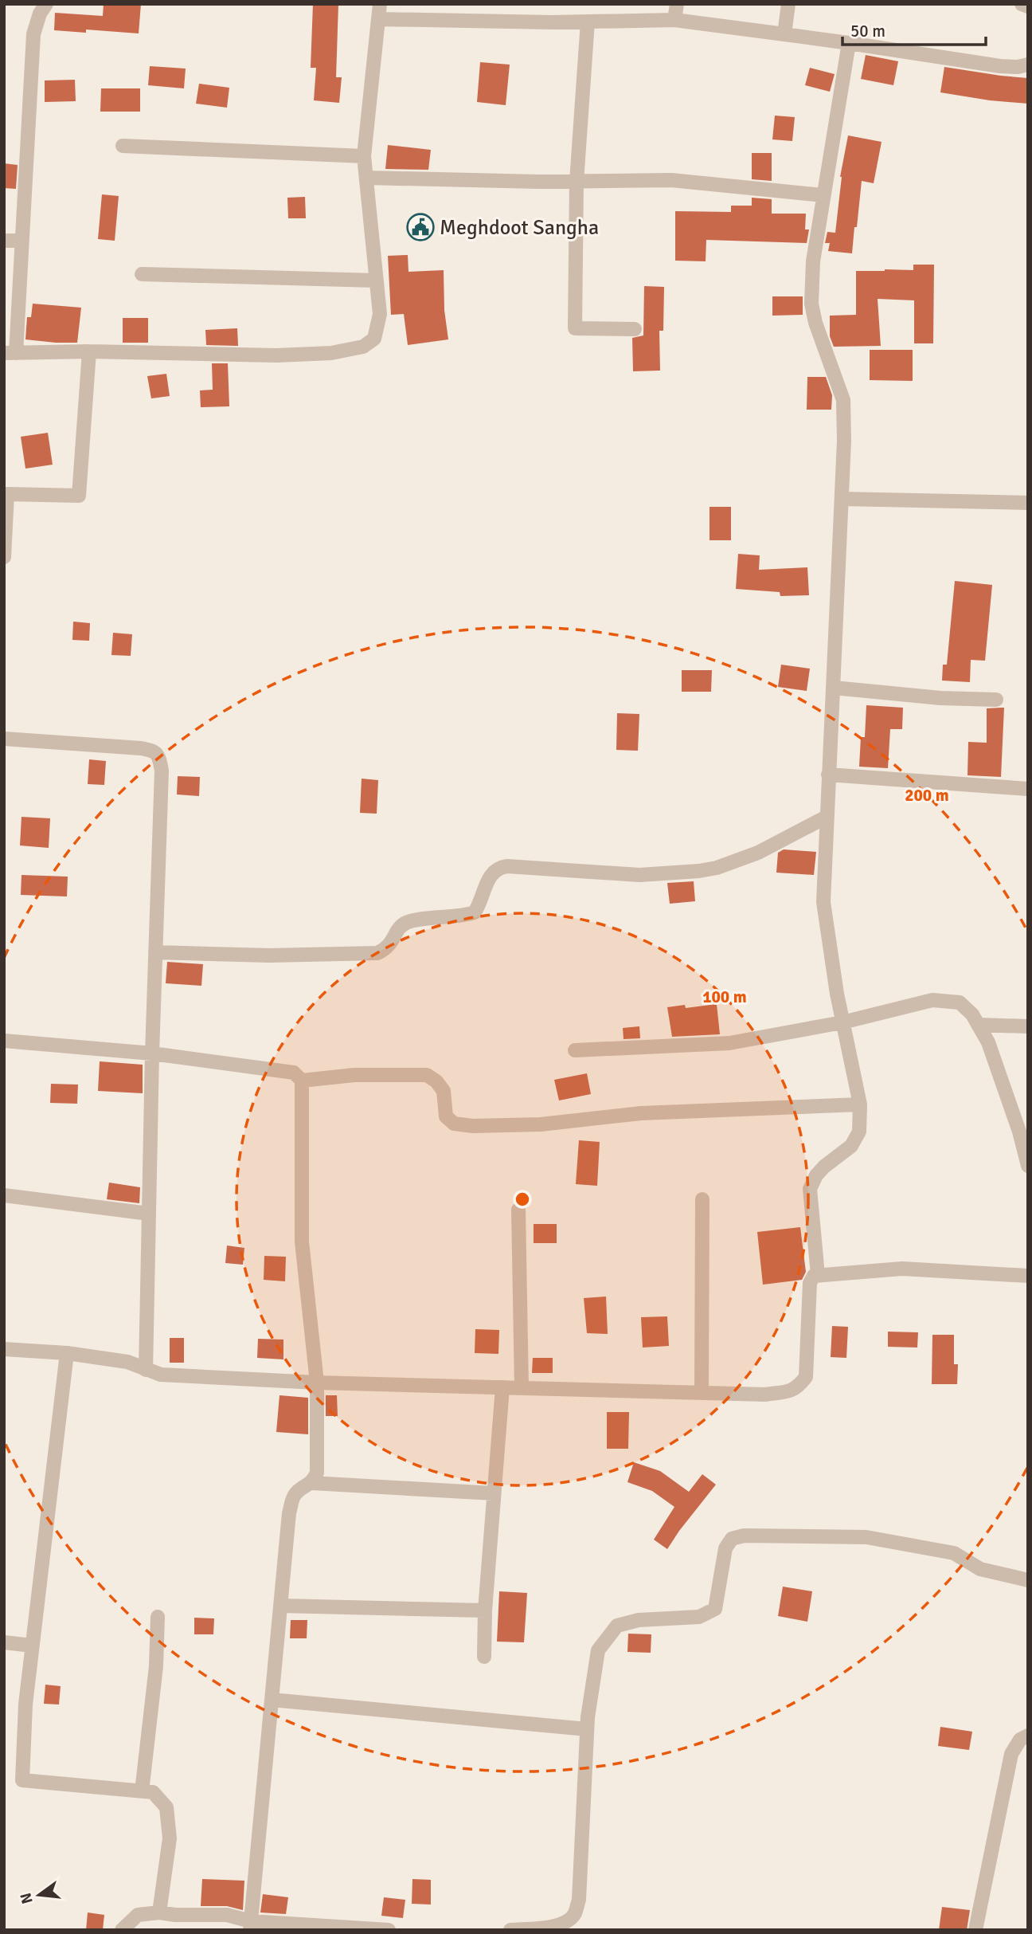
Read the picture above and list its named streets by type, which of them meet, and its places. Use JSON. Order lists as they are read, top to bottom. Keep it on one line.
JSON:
{"places":{"public building":["Meghdoot Sangha"]},"scale_bar":"50 m","north":"left","rings":["200 m","100 m"]}
